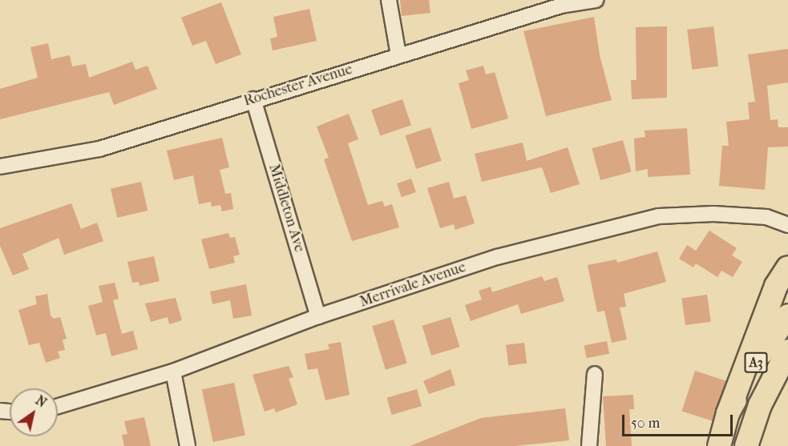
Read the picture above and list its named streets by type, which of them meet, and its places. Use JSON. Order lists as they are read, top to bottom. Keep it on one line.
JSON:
{"streets":{"main road":["A3"],"street":["Rochester Avenue","Middleton Ave","Merrivale Avenue"]},"crossings":[["Rochester Avenue","Middleton Ave"],["Middleton Ave","Merrivale Avenue"]],"scale_bar":"50 m","north":"top right"}
